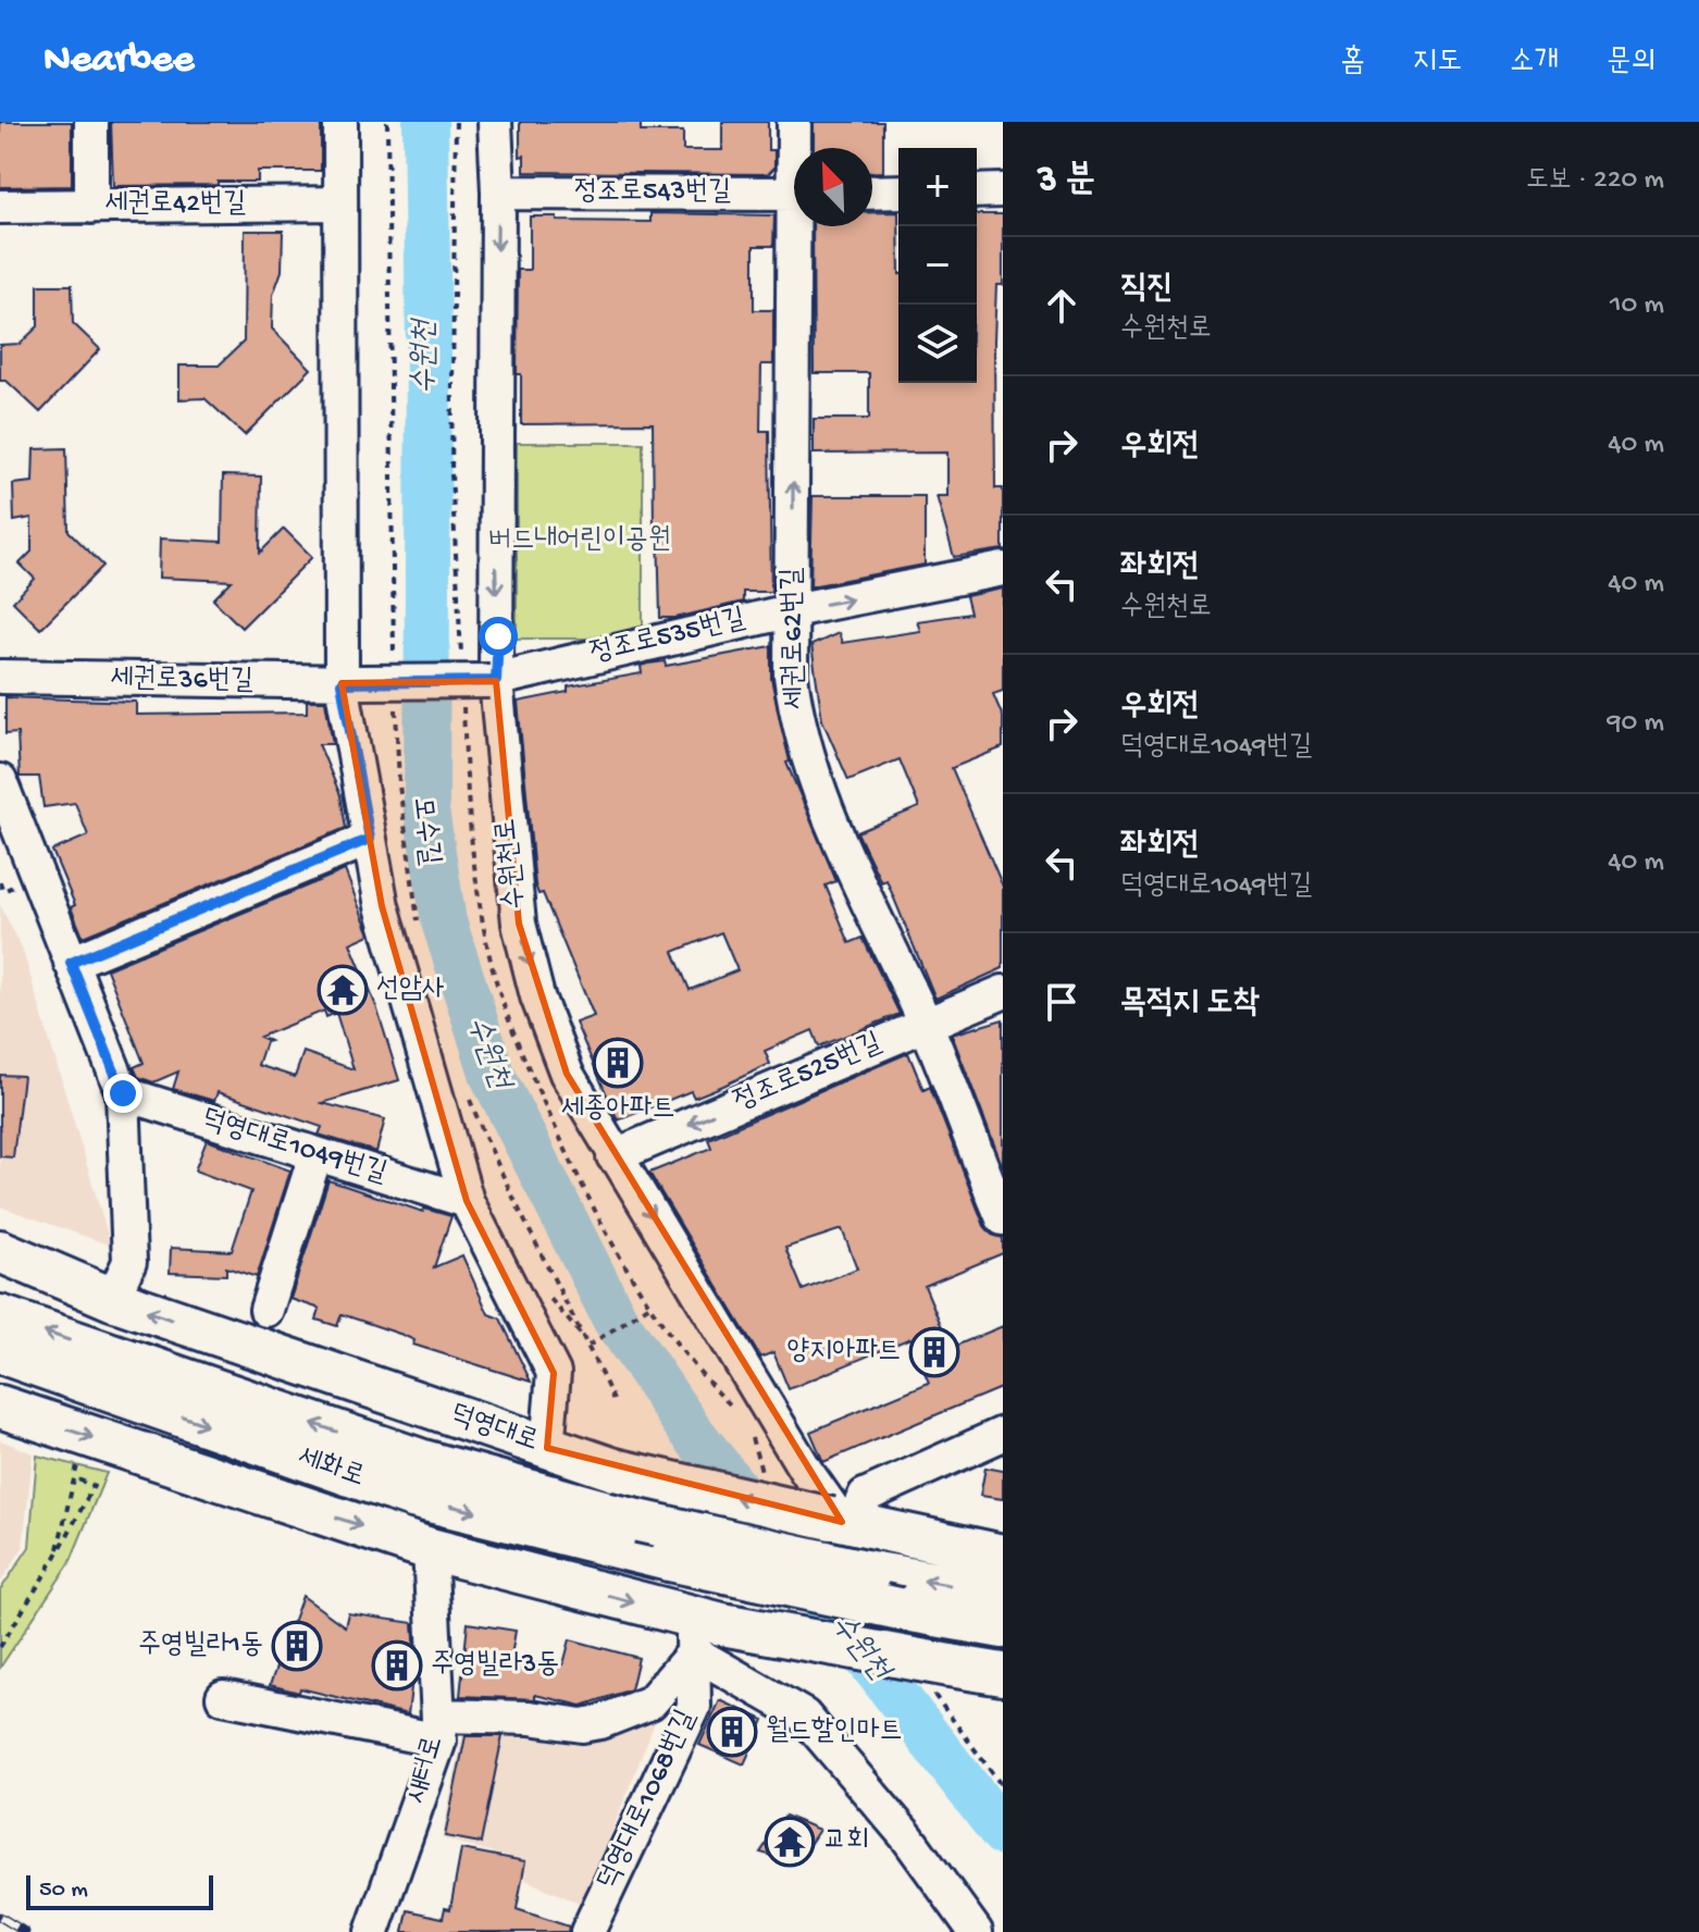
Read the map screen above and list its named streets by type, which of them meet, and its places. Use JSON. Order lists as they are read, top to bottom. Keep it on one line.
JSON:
{"streets":{"main road":["덕영대로","세화로"],"street":["정조로543번길","세권로42번길","정조로535번길","세권로62번길","세권로36번길","수원천로","정조로525번길","덕영대로1049번길","새터로","덕영대로1068번길"],"path":["모수길"]},"crossings":[["정조로543번길","수원천로"],["정조로535번길","세권로62번길"],["정조로535번길","세권로36번길"],["정조로535번길","수원천로"],["세권로62번길","정조로525번길"],["수원천로","정조로525번길"],["수원천로","덕영대로"]],"one_way":["세권로62번길","정조로525번길"],"water":["수원천"],"parks":["버드내어린이공원"],"places":{"temple":["선암사","교회"],"building":["세종아파트","양지아파트","주영빌라1동","주영빌라3동","월드할인마트"]},"scale_bar":"50 m","north":"top left","page":{"header":"Nearbee","nav":["홈","지도","소개","문의"],"heading":["3 분","도보 · 220 m"],"map_buttons":["+","−"],"list":[["직진","수원천로","10 m"],["우회전","40 m"],["좌회전","수원천로","40 m"],["우회전","덕영대로1049번길","90 m"],["좌회전","덕영대로1049번길","40 m"],"목적지 도착"],"scale":"50 m"}}
